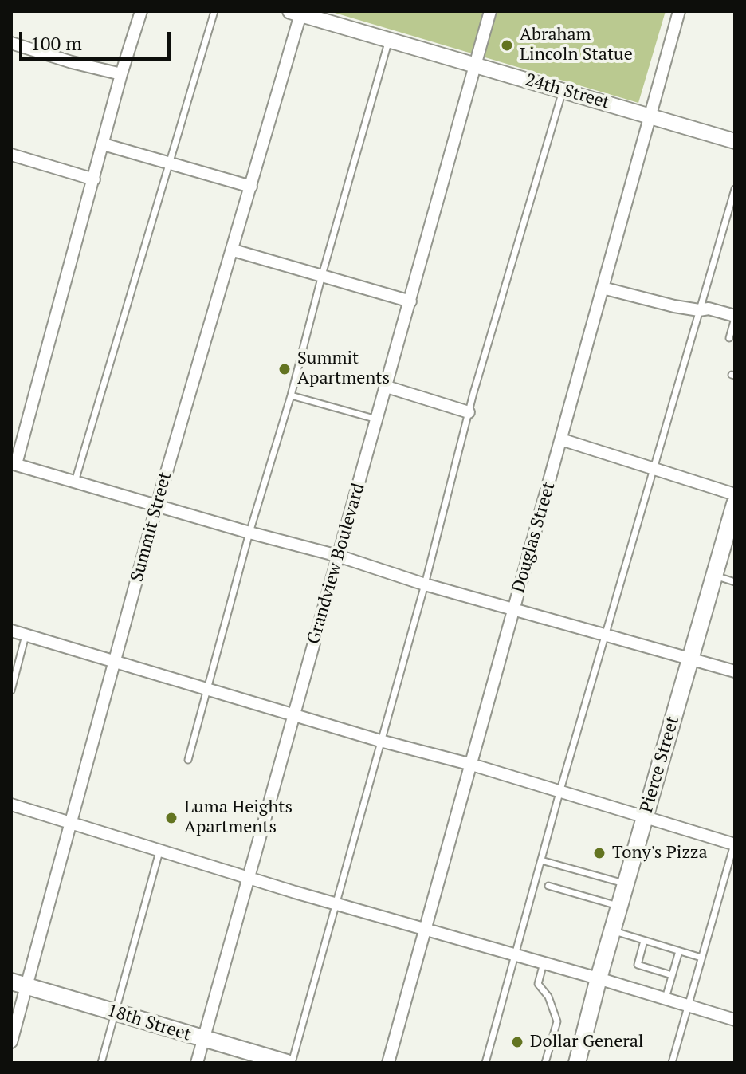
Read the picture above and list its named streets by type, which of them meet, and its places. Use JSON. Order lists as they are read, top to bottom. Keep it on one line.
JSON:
{"streets":{"main road":["Pierce Street","18th Street"],"street":["24th Street","Summit Street","Douglas Street","Grandview Boulevard"]},"crossings":[["24th Street","Summit Street"],["24th Street","Douglas Street"],["24th Street","Grandview Boulevard"],["Summit Street","18th Street"],["Grandview Boulevard","18th Street"]],"places":["Abraham Lincoln Statue","Summit Apartments","Luma Heights Apartments","Tony's Pizza","Dollar General"],"scale_bar":"100 m"}
